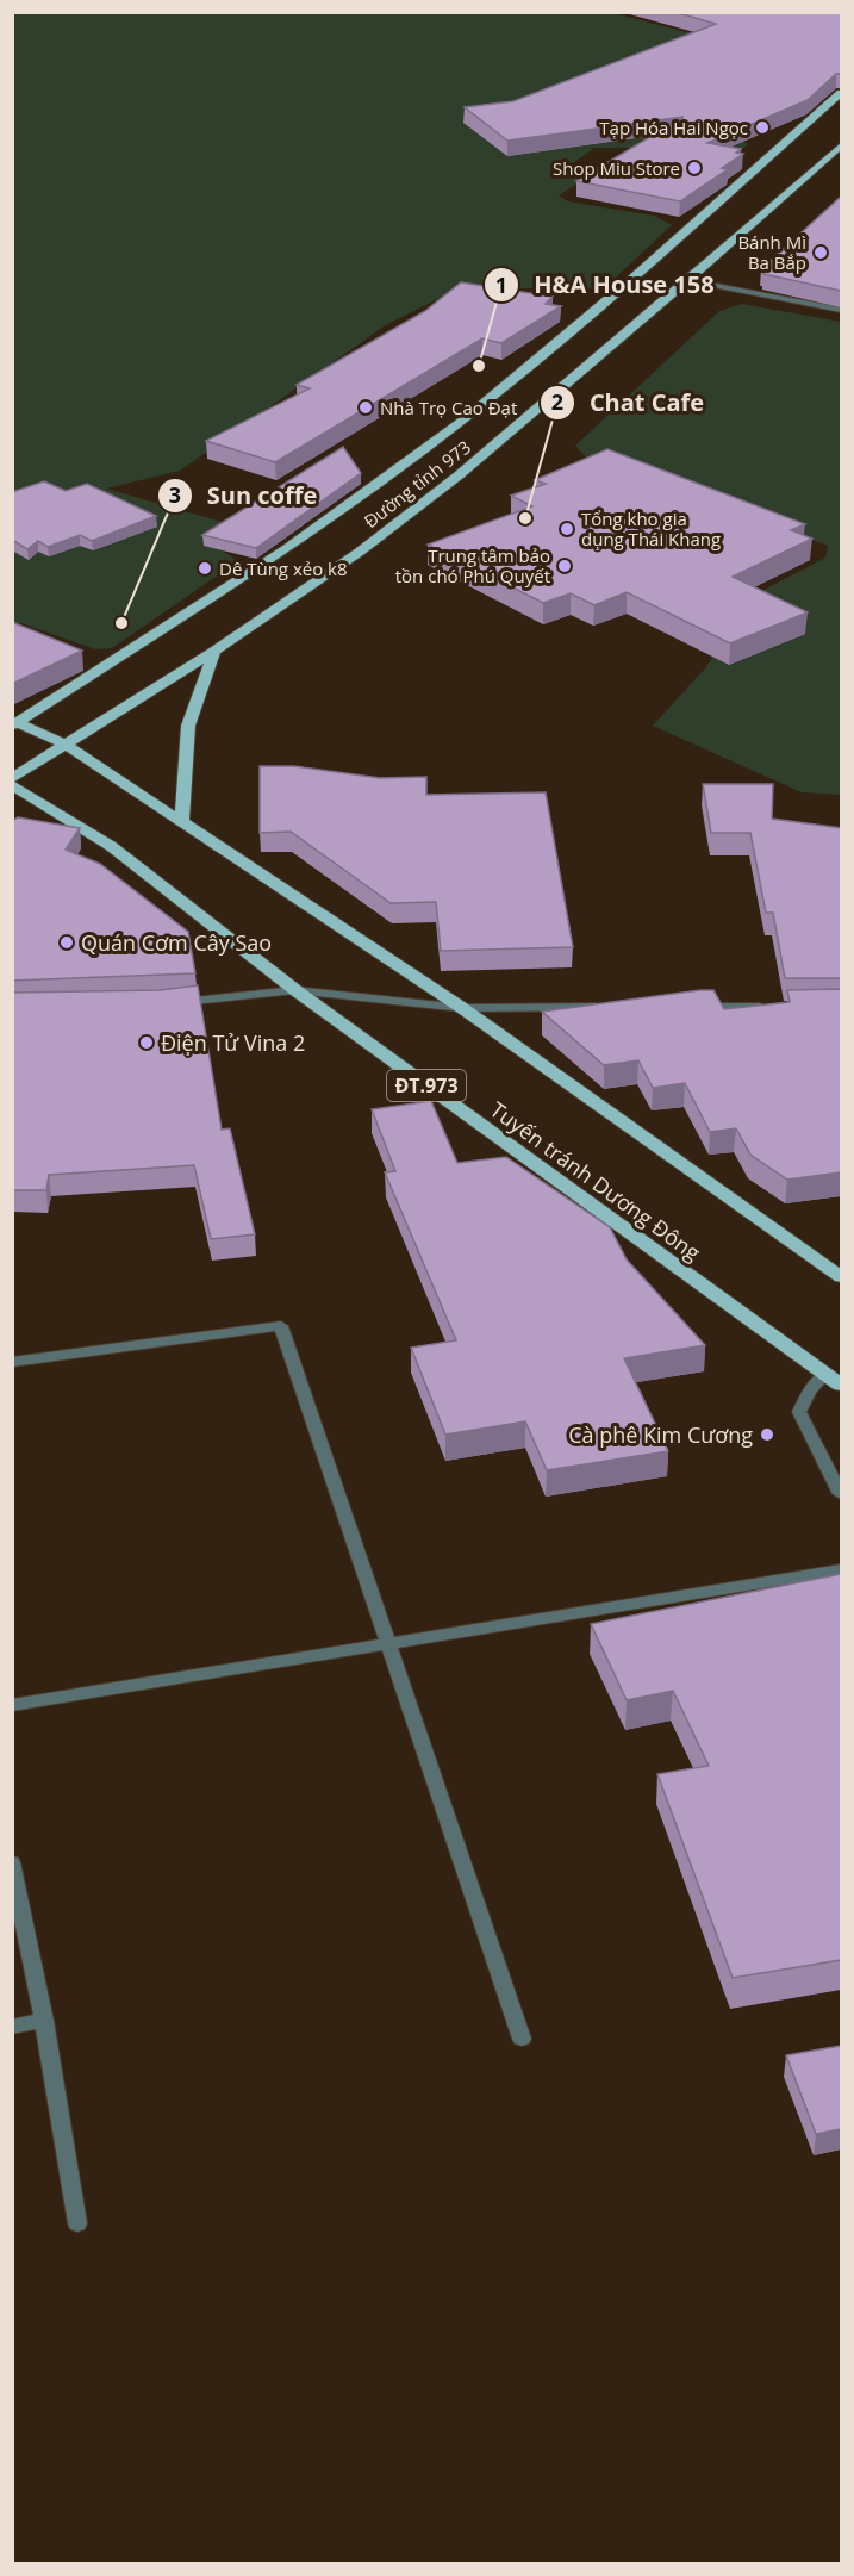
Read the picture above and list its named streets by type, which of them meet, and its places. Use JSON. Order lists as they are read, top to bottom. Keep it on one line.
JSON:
{"streets":{"main road":["Đường tỉnh 973","ĐT.973","Tuyến tránh Dương Đông"]},"places":["Tạp Hóa Hai Ngọc","Shop Miu Store","Bánh Mì Ba Bắp","H&A House 158","Nhà Trọ Cao Đạt","Chat Cafe","Tổng kho gia dụng Thái Khang","Trung tâm bảo tồn chó Phú Quyết","Dê Tùng xẻo k8","Sun coffe","Quán Cơm Cây Sao","Điện Tử Vina 2","Cà phê Kim Cương"]}
